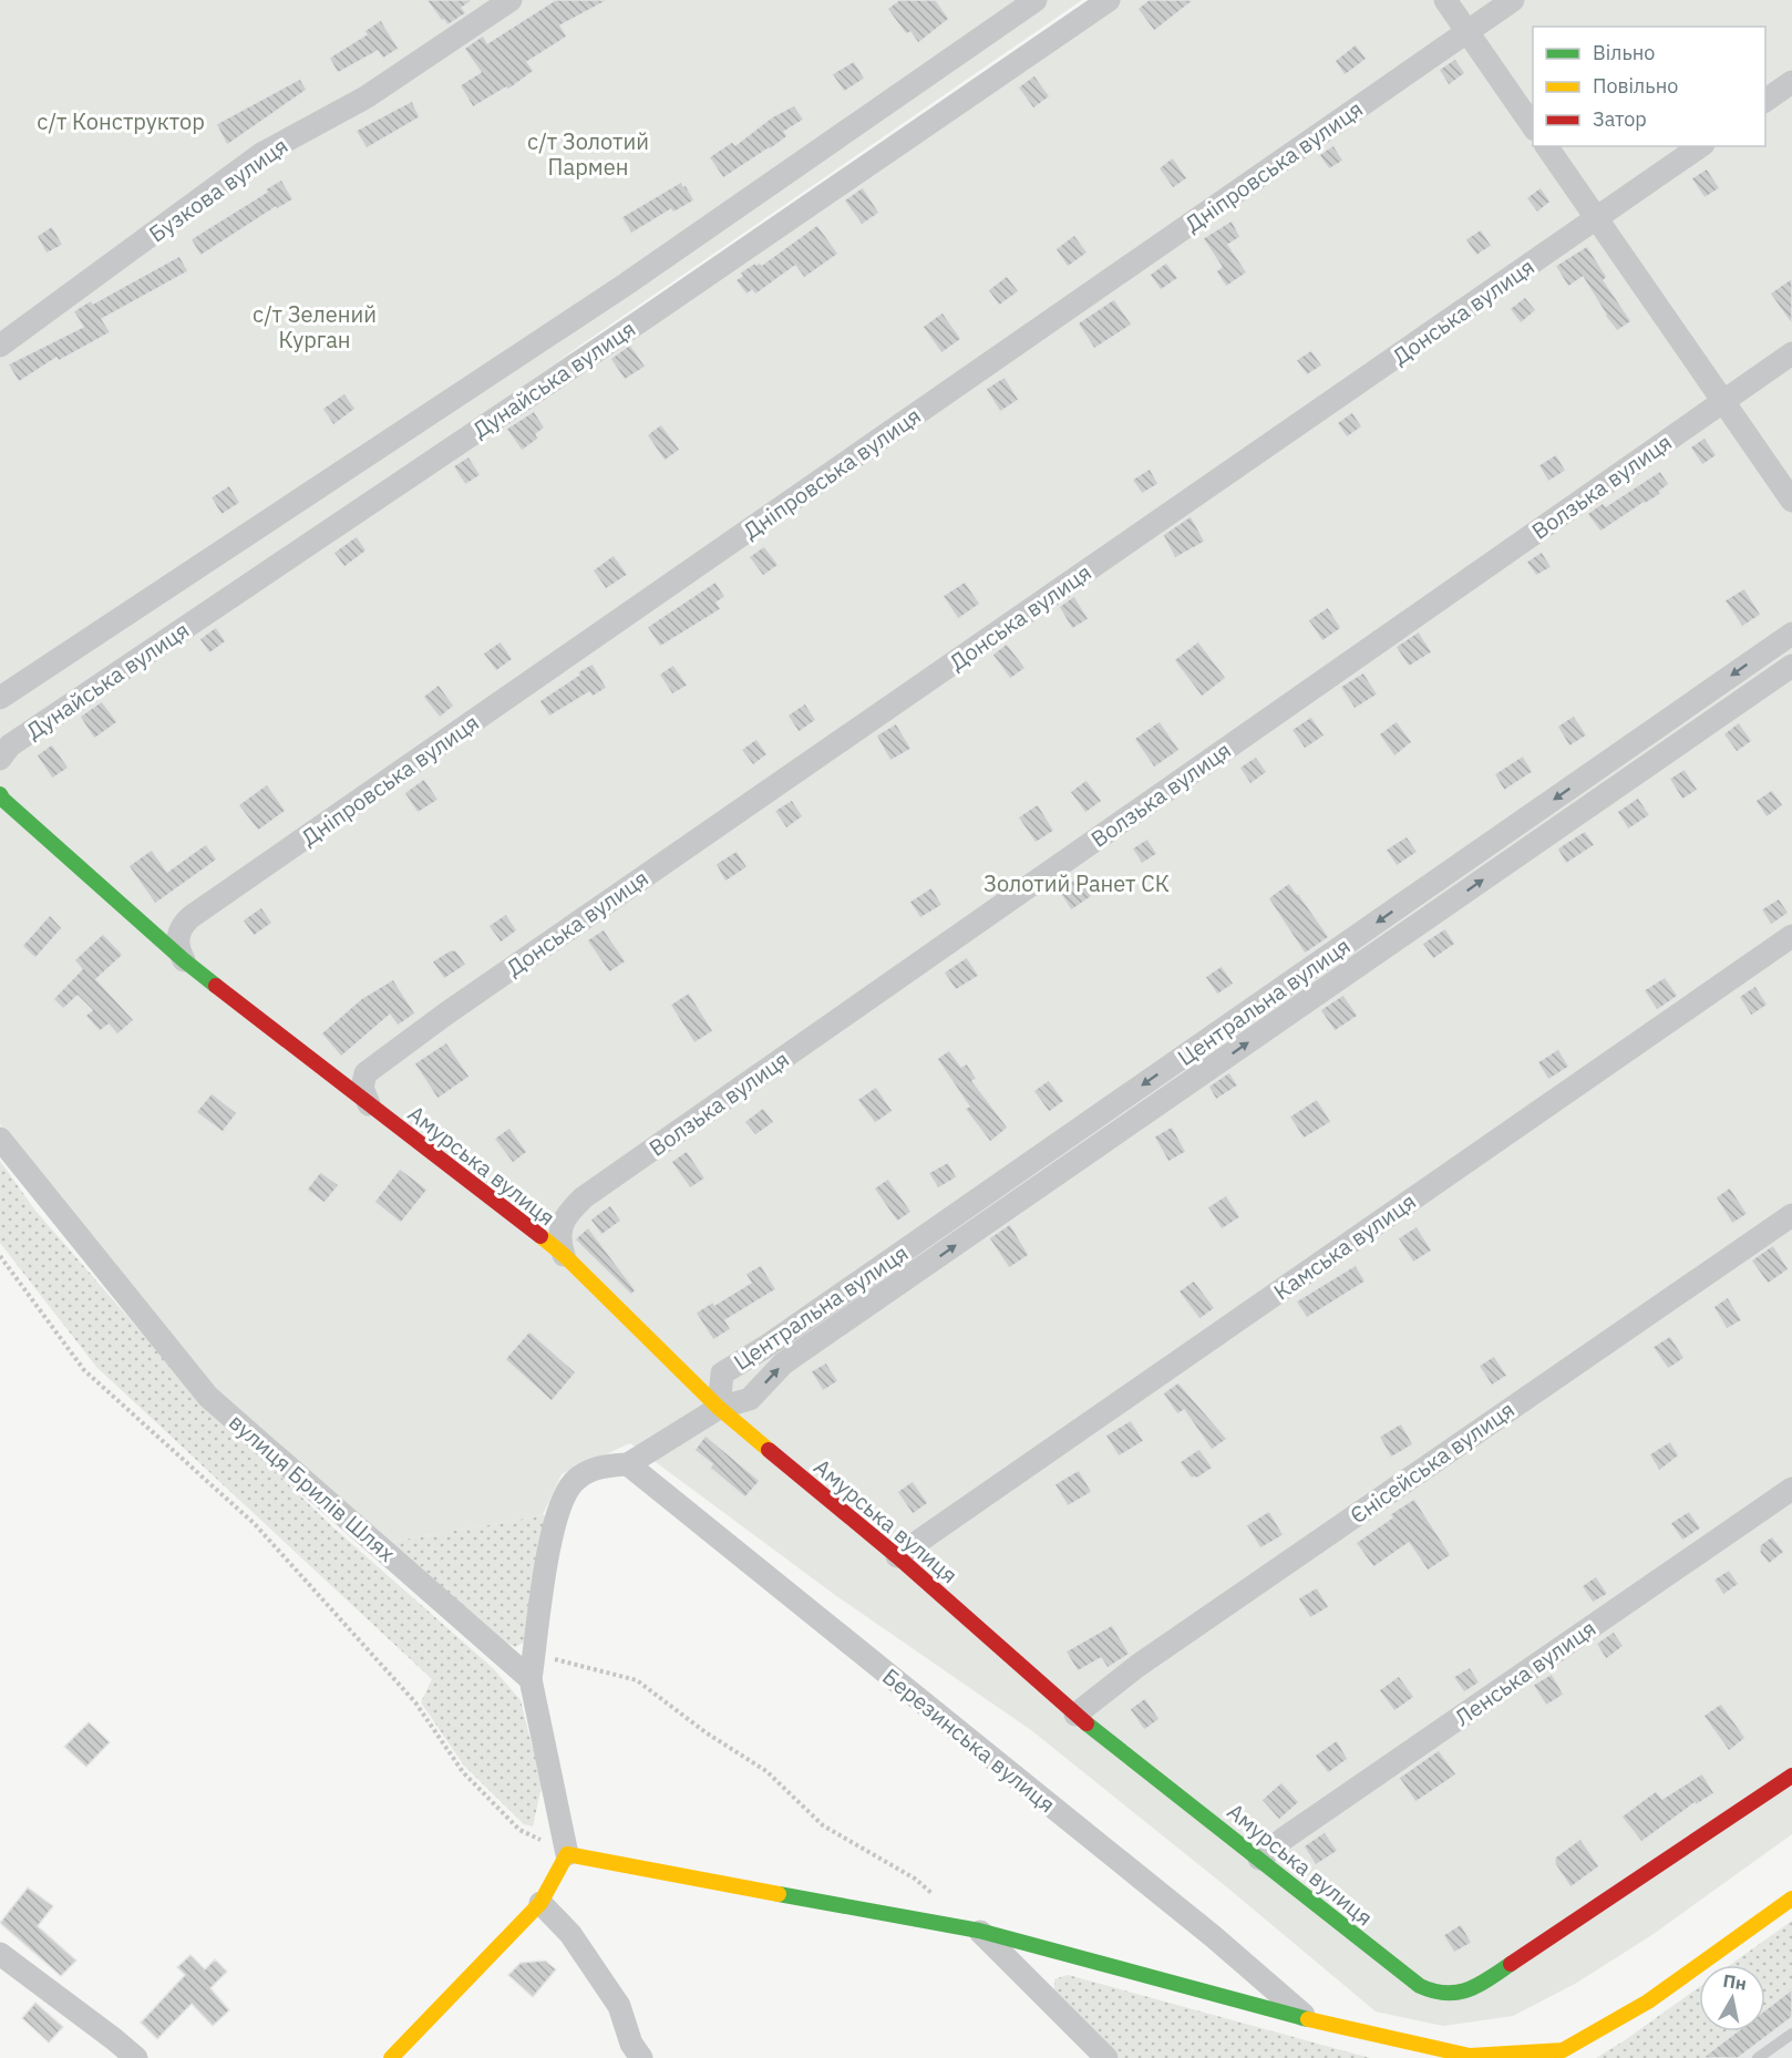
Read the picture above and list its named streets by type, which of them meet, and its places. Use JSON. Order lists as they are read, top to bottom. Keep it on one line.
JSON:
{"streets":{"street":["Дніпровська вулиця","Бузкова вулиця","Донська вулиця","Дунайська вулиця","Волзька вулиця","Центральна вулиця","Амурська вулиця","Камська вулиця","Єнісейська вулиця","вулиця Брилів Шлях","Ленська вулиця","Березинська вулиця"]},"crossings":[["Дніпровська вулиця","Амурська вулиця"],["Донська вулиця","Амурська вулиця"],["Волзька вулиця","Амурська вулиця"],["Центральна вулиця","Амурська вулиця"],["Амурська вулиця","Камська вулиця"],["Амурська вулиця","Єнісейська вулиця"],["Амурська вулиця","Ленська вулиця"]],"parks":["с/т Конструктор","с/т Золотий Пармен","с/т Зелений Курган","Золотий Ранет СК"],"legend":["Вільно","Повільно","Затор"],"north":"top"}
